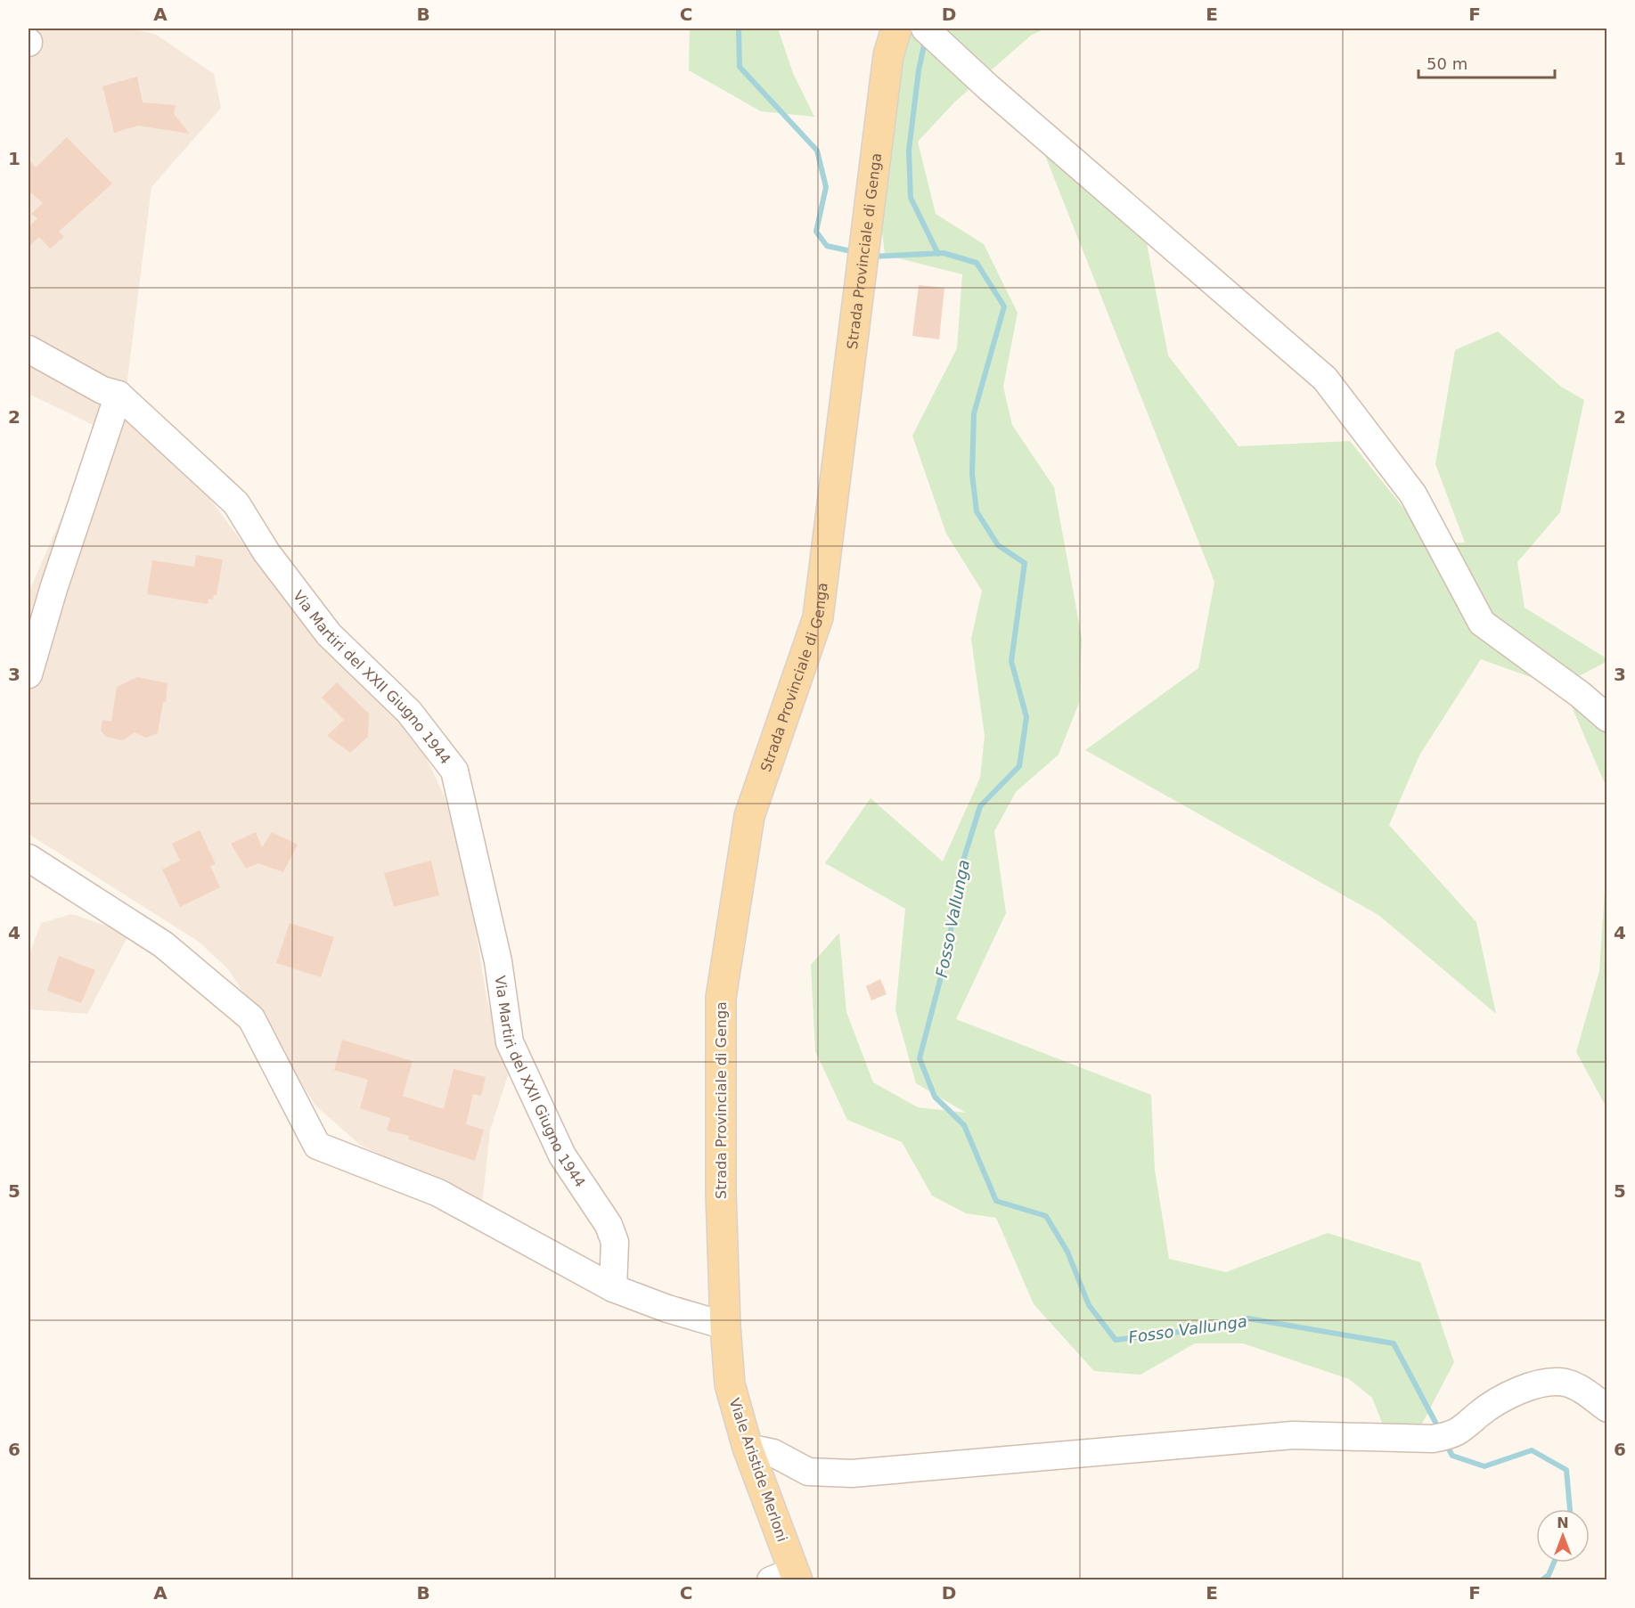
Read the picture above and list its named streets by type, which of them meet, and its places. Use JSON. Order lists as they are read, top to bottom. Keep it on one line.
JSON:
{"streets":{"main road":["Strada Provinciale di Genga","Viale Aristide Merloni"],"street":["Via Martiri del XXII Giugno 1944"]},"crossings":[["Strada Provinciale di Genga","Viale Aristide Merloni"]],"water":["Fosso Vallunga"],"scale_bar":"50 m","north":"top","grid":{"columns":["A","B","C","D","E","F"],"rows":["1","2","3","4","5","6"]}}
